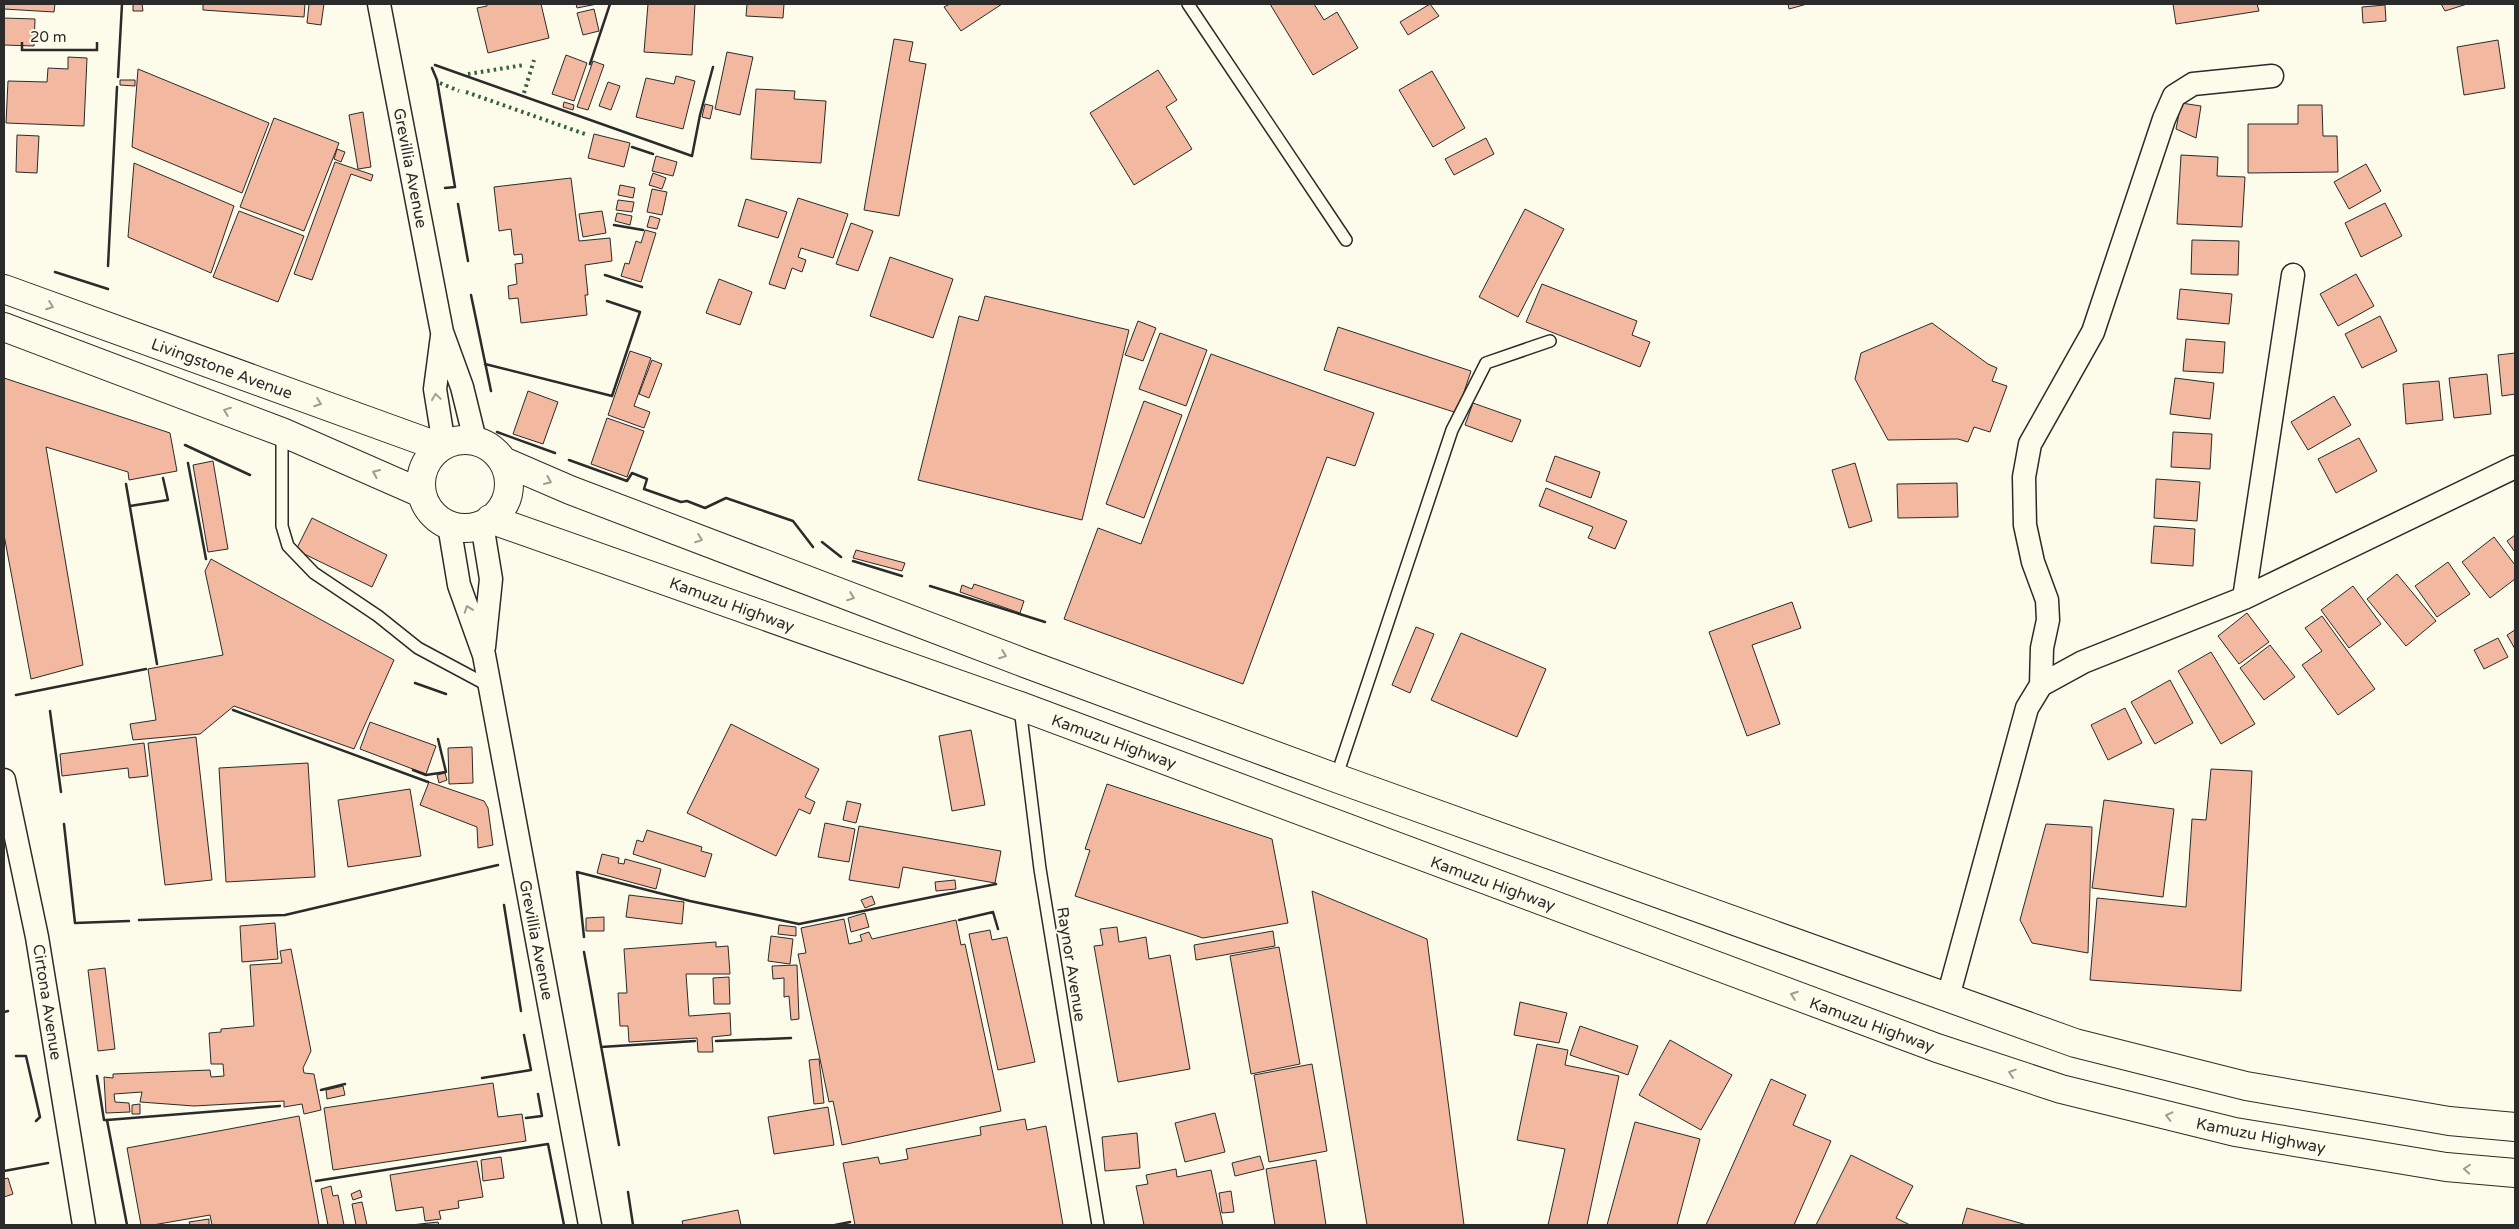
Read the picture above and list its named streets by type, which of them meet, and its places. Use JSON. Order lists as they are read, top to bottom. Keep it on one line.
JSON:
{"streets":{"highway":["Livingstone Avenue","Kamuzu Highway"],"street":["Grevillia Avenue","Cirtona Avenue"],"lane":["Raynor Avenue"]},"crossings":[["Grevillia Avenue","Livingstone Avenue"],["Grevillia Avenue","Kamuzu Highway"],["Livingstone Avenue","Kamuzu Highway"],["Kamuzu Highway","Raynor Avenue"]],"scale_bar":"20 m"}
